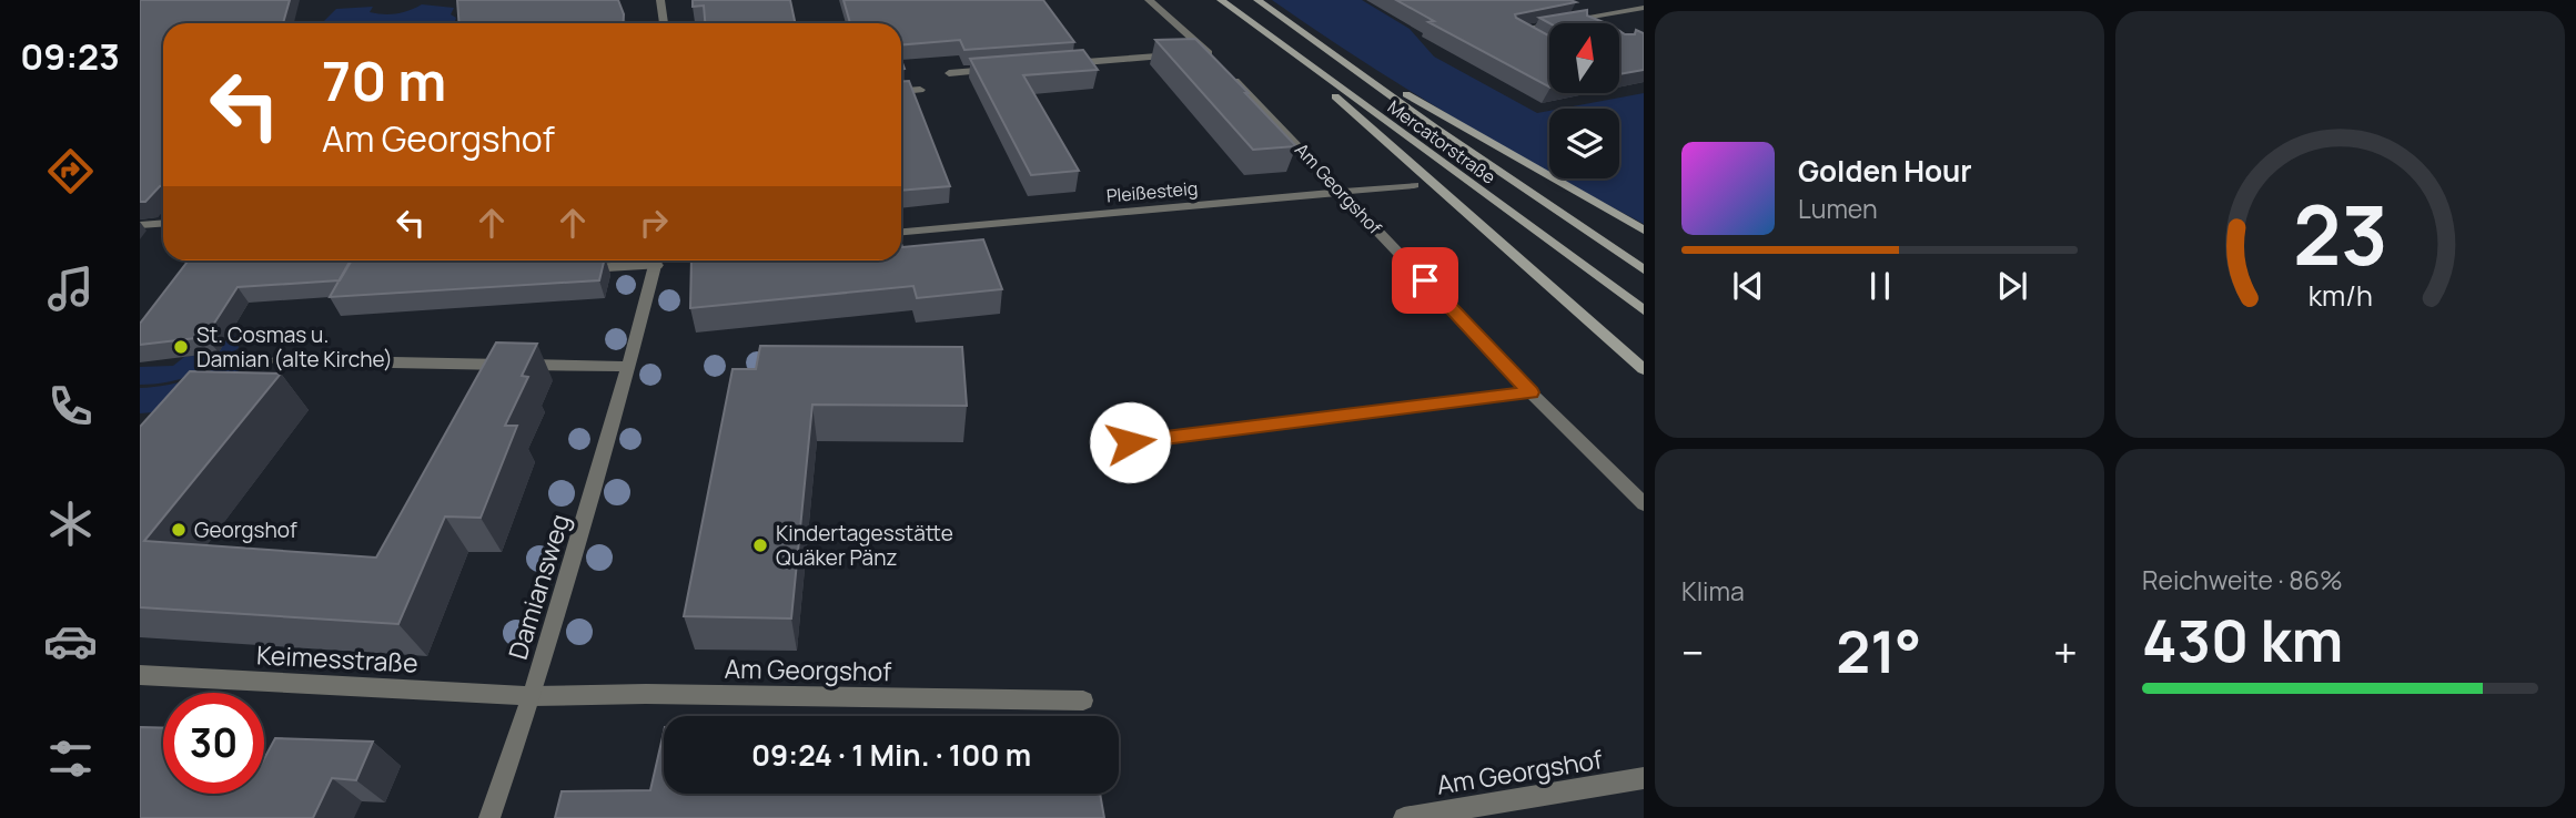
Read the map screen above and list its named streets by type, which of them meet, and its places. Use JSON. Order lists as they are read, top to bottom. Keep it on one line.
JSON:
{"streets":{"main road":["Mercatorstraße"],"street":["Am Georgshof","Pleißesteig","Damiansweg","Keimesstraße"]},"crossings":[["Am Georgshof","Pleißesteig"],["Am Georgshof","Damiansweg"],["Am Georgshof","Keimesstraße"],["Damiansweg","Keimesstraße"]],"places":["St. Cosmas u. Damian (alte Kirche)","Georgshof","Kindertagesstätte Quäker Pänz"],"north":"top","page":{"tabs":"09:23","turn":["70 m","Am Georgshof"],"song":["Golden Hour","Lumen"],"tile":["Klima",["Reichweite · 86%","430 km"]],"heat":["−","21°","+"],"limit":"30","trip":"09:24 · 1 Min. · 100 m","gauge":["23","km/h"]}}
